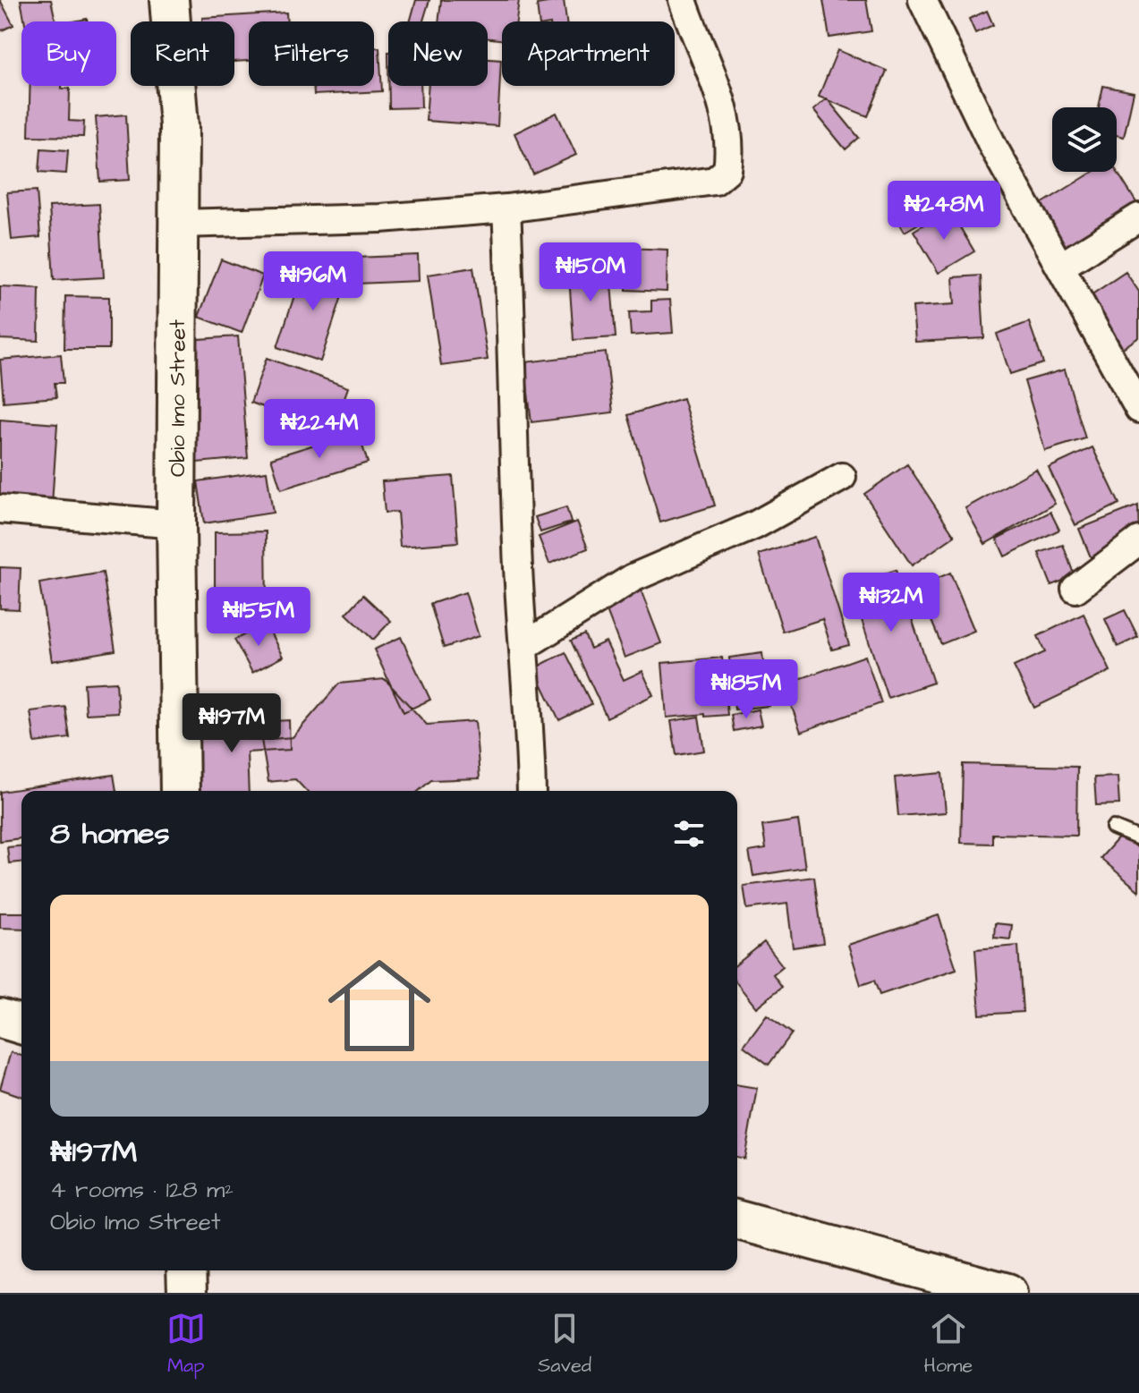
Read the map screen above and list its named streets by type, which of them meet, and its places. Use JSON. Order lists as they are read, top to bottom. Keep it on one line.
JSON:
{"streets":{"street":["Obio Imo Street"]},"page":{"chip":["Buy","Rent","Filters","New","Apartment"],"price":["₦248M","₦150M","₦196M","₦224M","₦132M","₦155M","₦185M","₦197M"],"heading":"8 homes","list":[{"name":"₦197M","note":"4 rooms · 128 m² · Obio Imo Street"}],"tabs":["Map","Saved","Home"]}}
